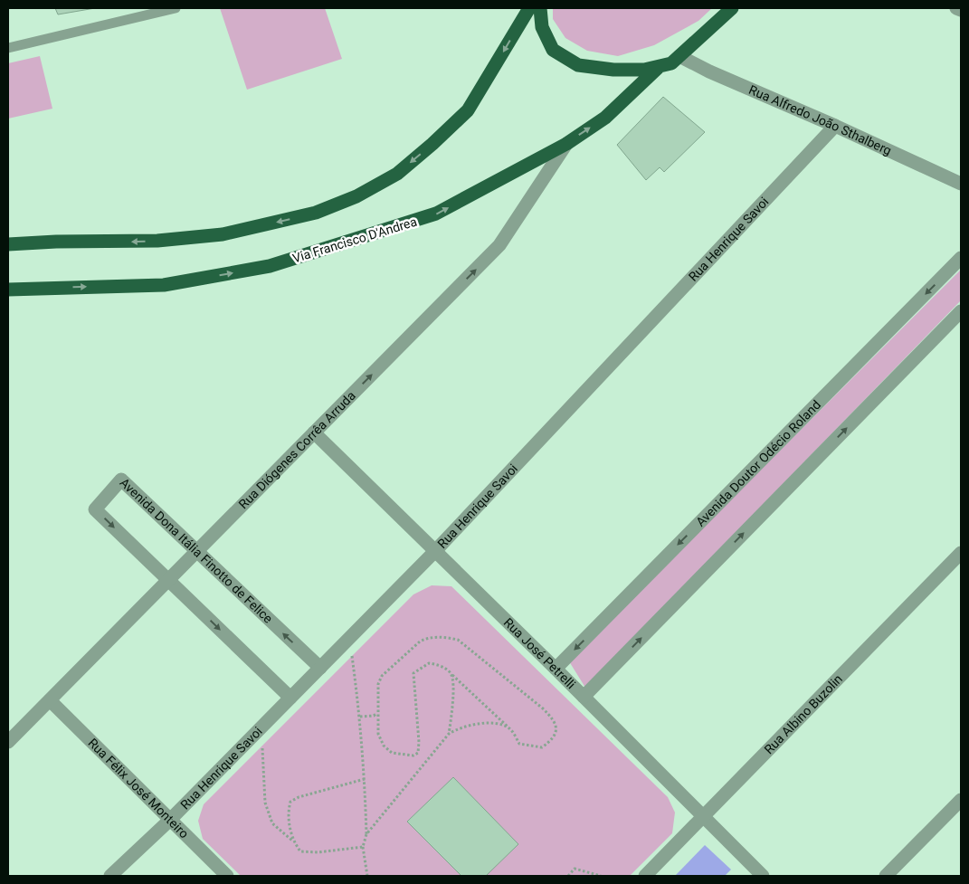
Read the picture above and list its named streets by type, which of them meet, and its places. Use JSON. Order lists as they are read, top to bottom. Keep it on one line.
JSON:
{"streets":{"highway":["Via Francisco D'Andrea"],"street":["Rua Alfredo João Sthalberg","Rua Henrique Savoi","Rua Diógenes Corrêa Arruda","Avenida Doutor Odécio Roland","Avenida Dona Itália Finotto de Felice","Rua José Petrelli","Rua Albino Buzolin","Rua Félix José Monteiro"]},"crossings":[["Rua Alfredo João Sthalberg","Rua Henrique Savoi"],["Rua Henrique Savoi","Avenida Dona Itália Finotto de Felice"],["Rua Henrique Savoi","Rua José Petrelli"],["Rua Henrique Savoi","Rua Félix José Monteiro"],["Via Francisco D'Andrea","Rua Diógenes Corrêa Arruda"],["Rua Diógenes Corrêa Arruda","Avenida Dona Itália Finotto de Felice"],["Rua Diógenes Corrêa Arruda","Rua José Petrelli"],["Rua Diógenes Corrêa Arruda","Rua Félix José Monteiro"],["Avenida Doutor Odécio Roland","Rua José Petrelli"],["Rua José Petrelli","Rua Albino Buzolin"]],"one_way":["Rua Diógenes Corrêa Arruda"]}
